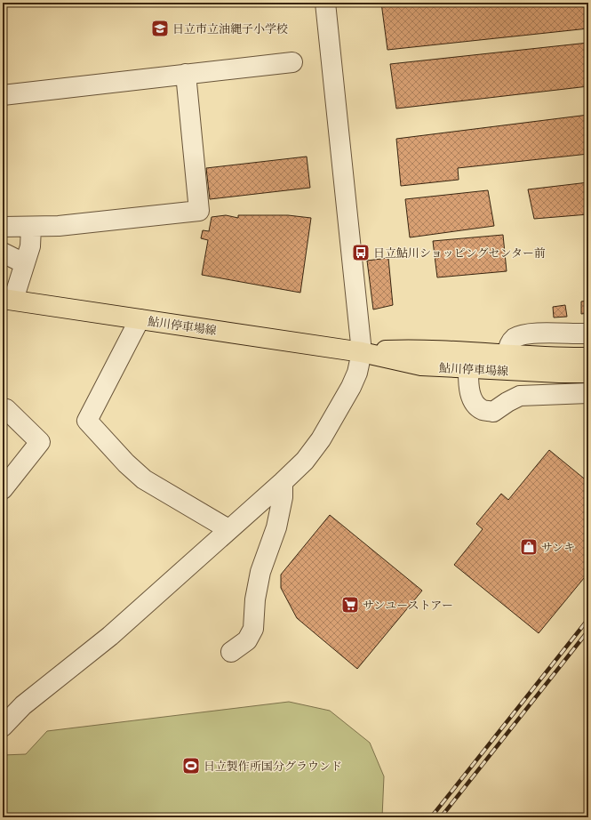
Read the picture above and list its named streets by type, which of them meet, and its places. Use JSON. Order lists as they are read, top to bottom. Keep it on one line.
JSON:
{"streets":{"main road":["鮎川停車場線"]},"places":{"school or university":["日立市立油縄子小学校"],"bus stop":["日立鮎川ショッピングセンター前"],"shop":["サンキ"],"supermarket":["サンユーストアー"],"sports":["日立製作所国分グラウンド"]}}
